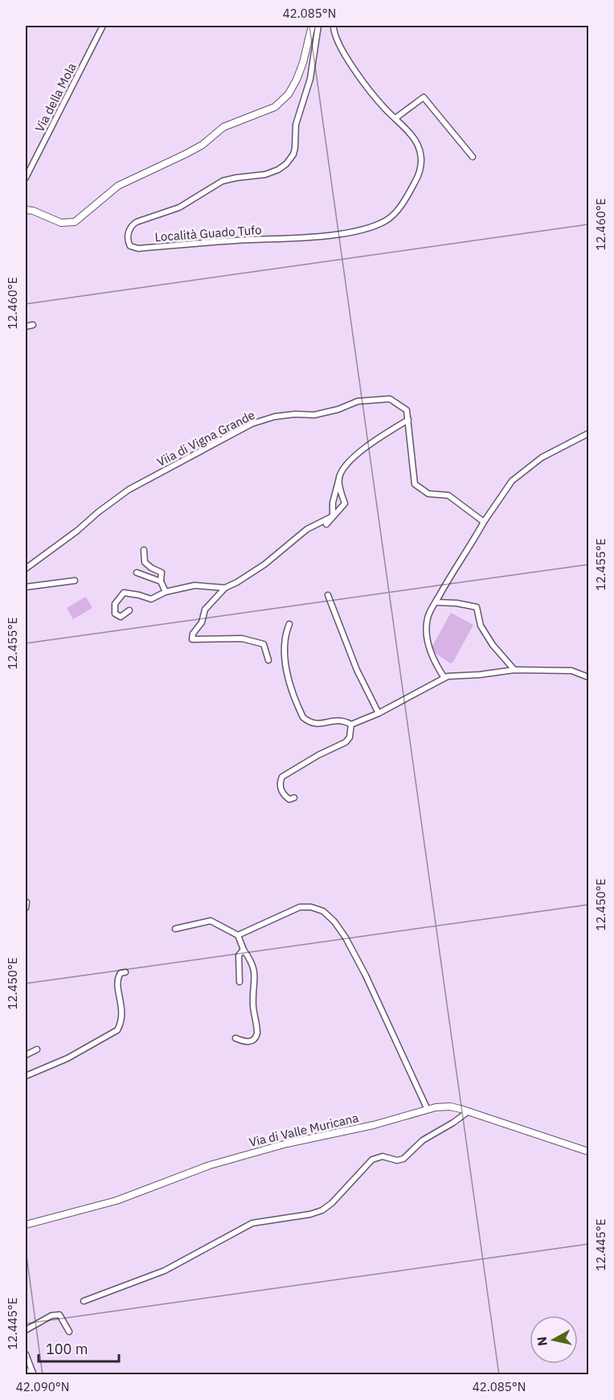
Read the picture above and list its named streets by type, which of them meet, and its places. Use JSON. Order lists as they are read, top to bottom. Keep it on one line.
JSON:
{"streets":{"street":["Via della Mola","Località Guado Tufo","Viia di Vigna Grande","Via di Valle Muricana"]},"scale_bar":"100 m","north":"left","coordinates":["42.085°N","12.460°E","12.455°E","12.450°E","12.445°E","42.090°N"]}
